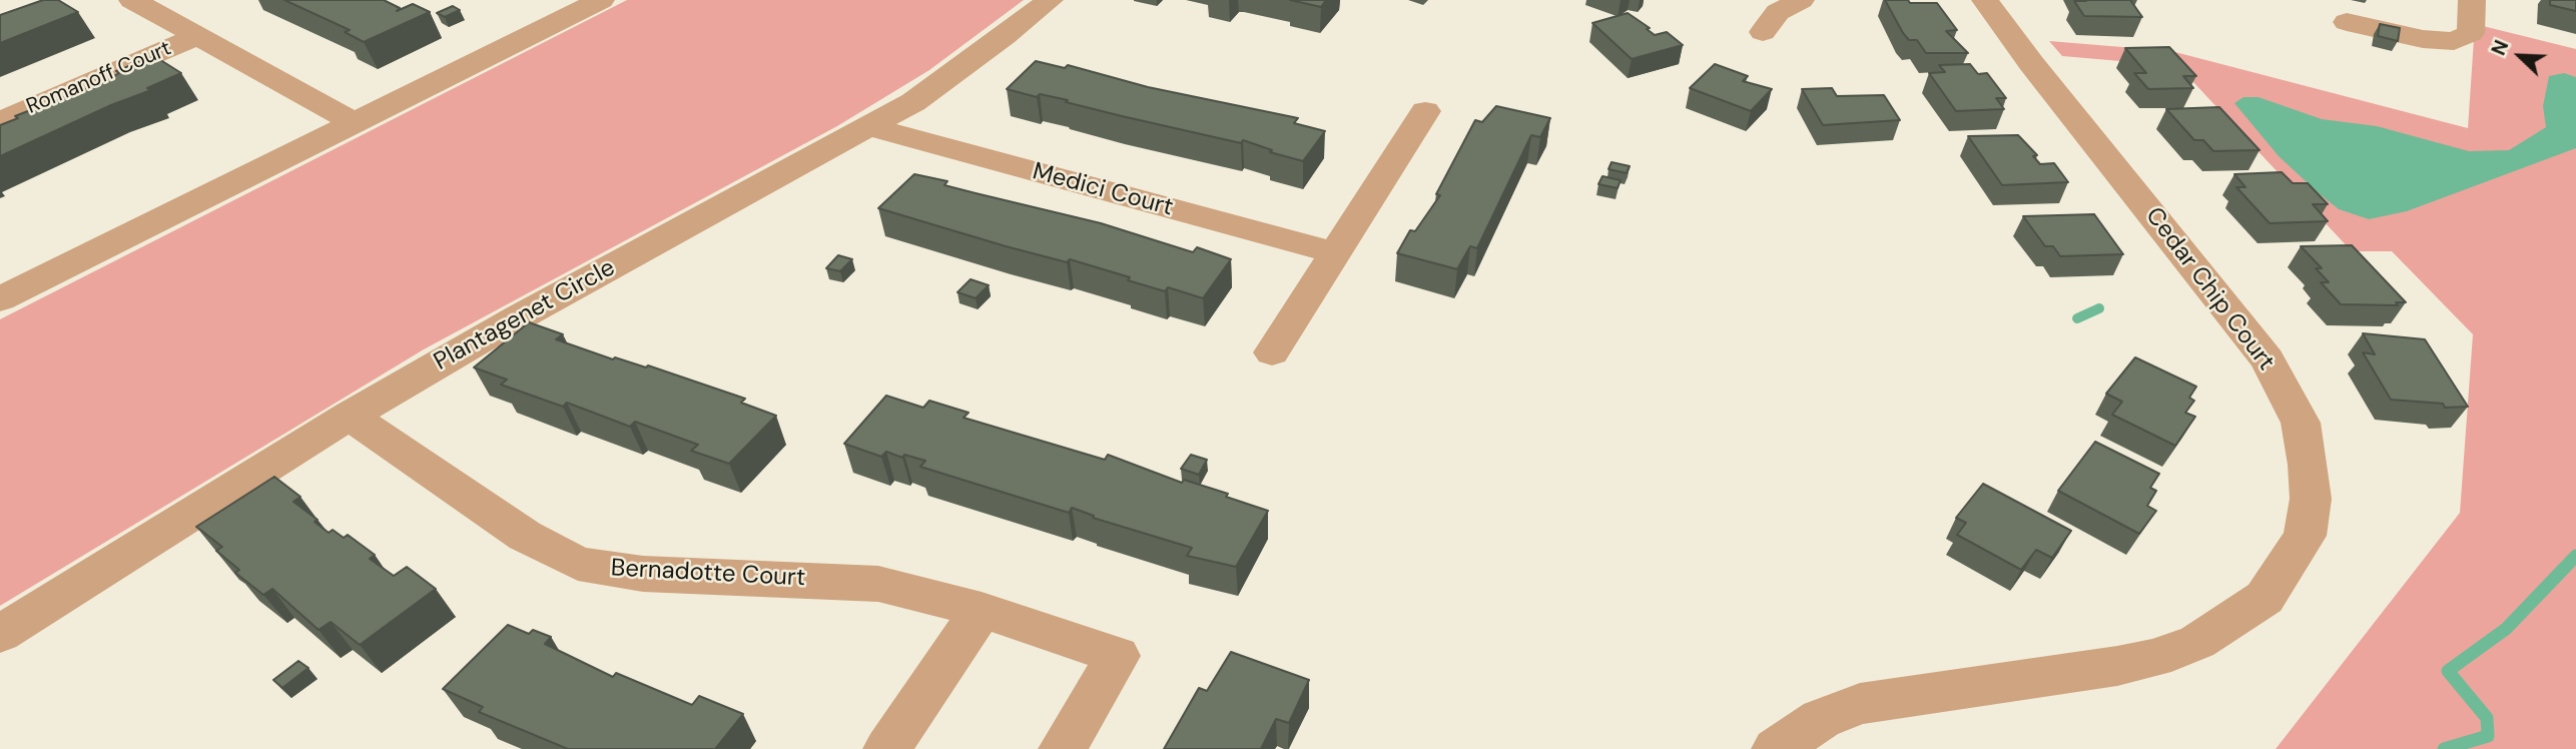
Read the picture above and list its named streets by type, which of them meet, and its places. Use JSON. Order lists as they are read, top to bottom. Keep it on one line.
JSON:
{"streets":{"street":["Romanoff Court","Medici Court","Cedar Chip Court","Plantagenet Circle","Bernadotte Court"]},"crossings":[["Medici Court","Plantagenet Circle"],["Plantagenet Circle","Bernadotte Court"]],"north":"top left"}
